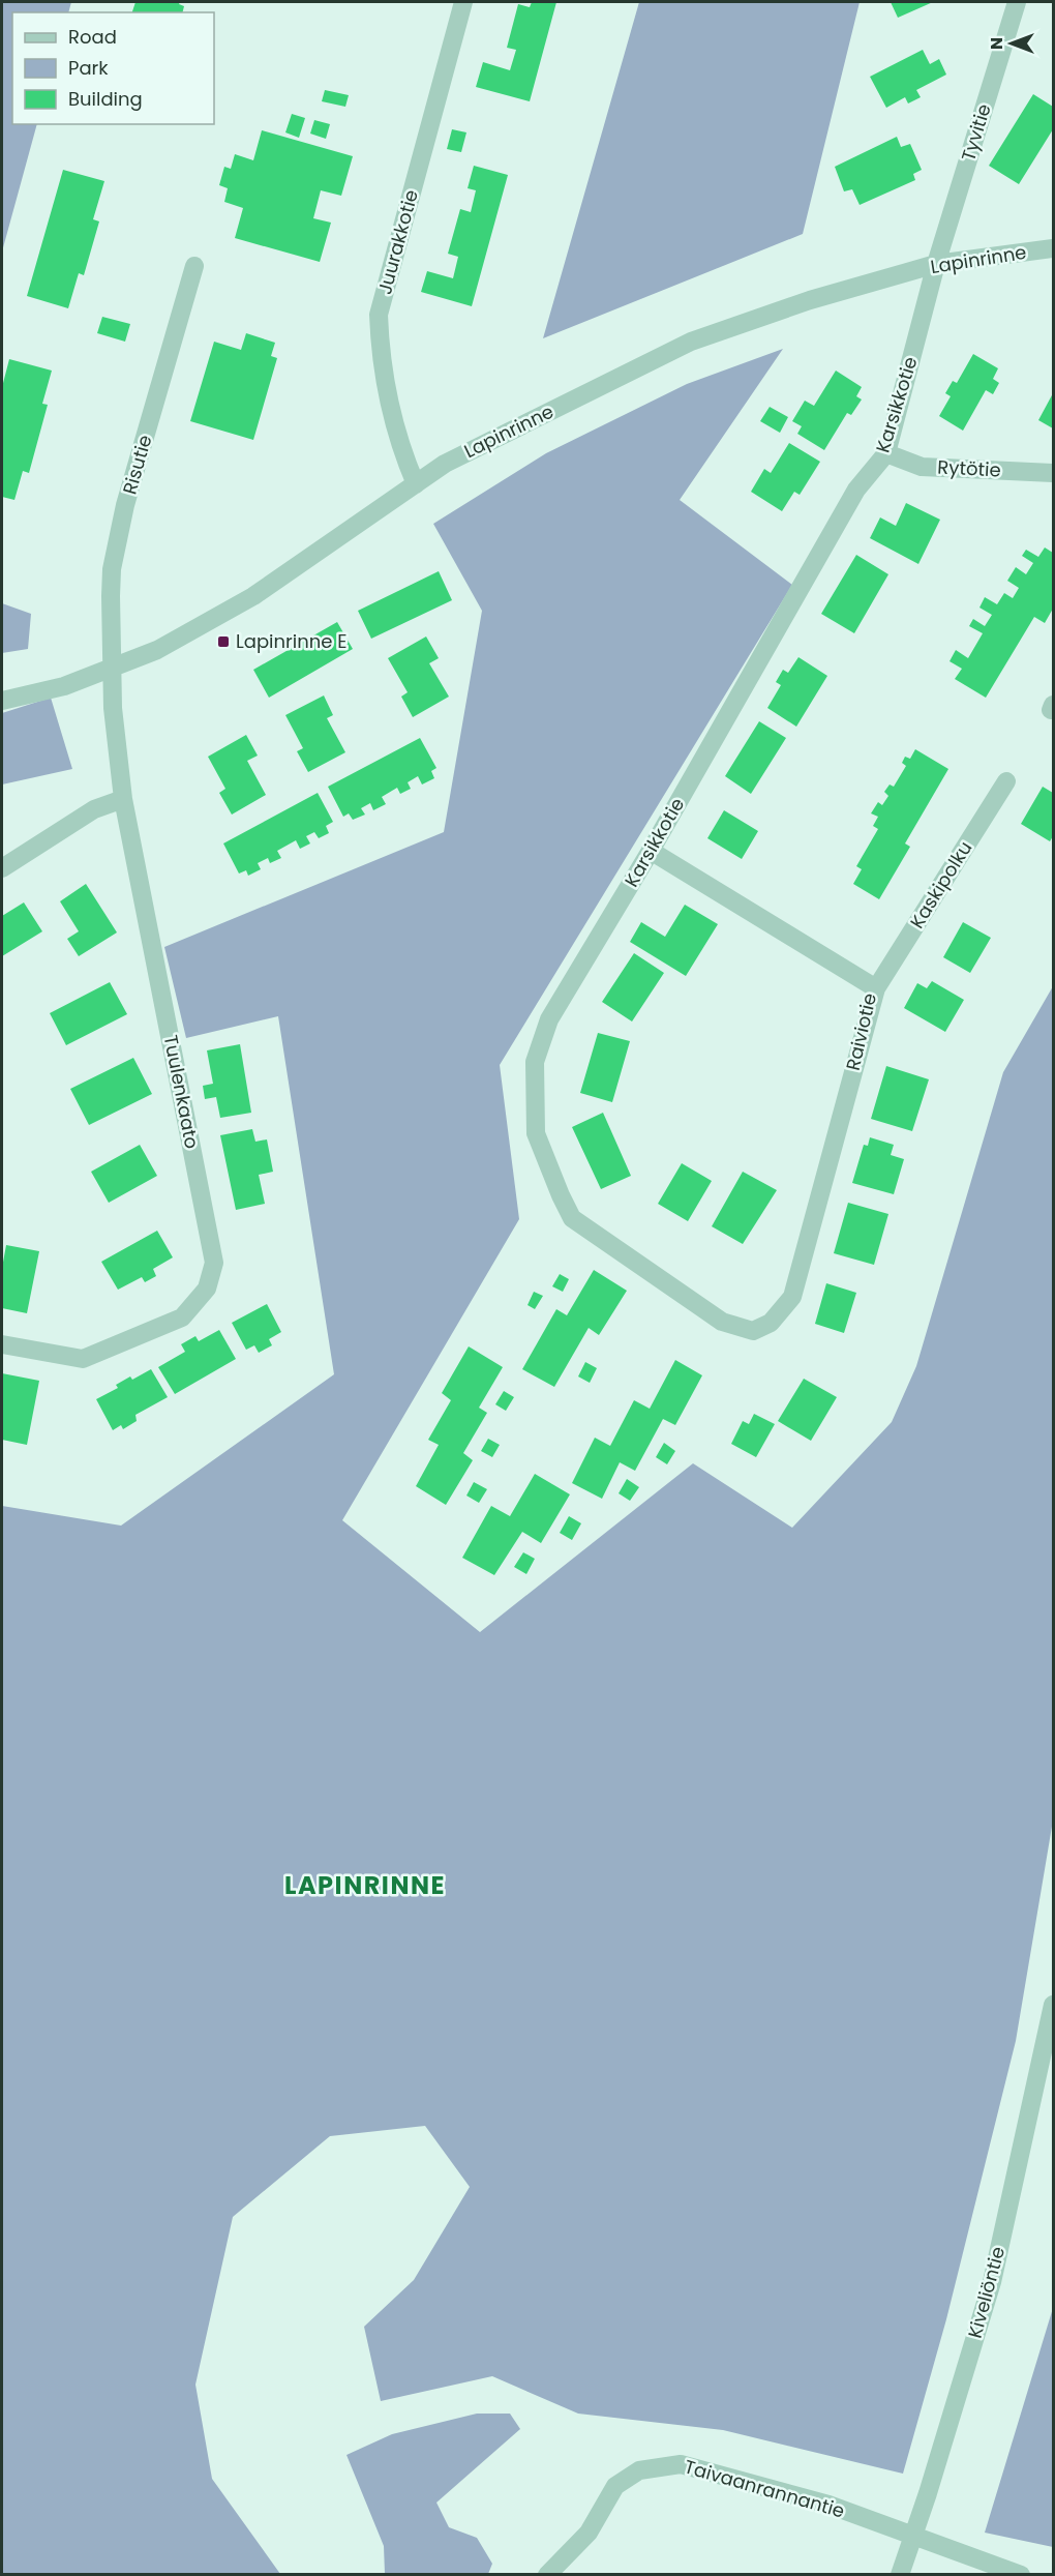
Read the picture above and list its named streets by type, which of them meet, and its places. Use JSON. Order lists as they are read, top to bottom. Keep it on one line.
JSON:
{"streets":{"street":["Tyvitie","Juurakkotie","Lapinrinne","Karsikkotie","Risutie","Rytötie","Kaskipolku","Raiviotie","Tuulenkaato","Kiveliöntie","Taivaanrannantie"]},"crossings":[["Tyvitie","Lapinrinne"],["Tyvitie","Karsikkotie"],["Juurakkotie","Lapinrinne"],["Lapinrinne","Karsikkotie"],["Lapinrinne","Risutie"],["Lapinrinne","Tuulenkaato"],["Karsikkotie","Rytötie"],["Karsikkotie","Raiviotie"],["Risutie","Tuulenkaato"],["Kaskipolku","Raiviotie"],["Kiveliöntie","Taivaanrannantie"]],"districts":["LAPINRINNE"],"places":{"transit":["Lapinrinne E"]},"legend":["Road","Park","Building"],"north":"left"}
